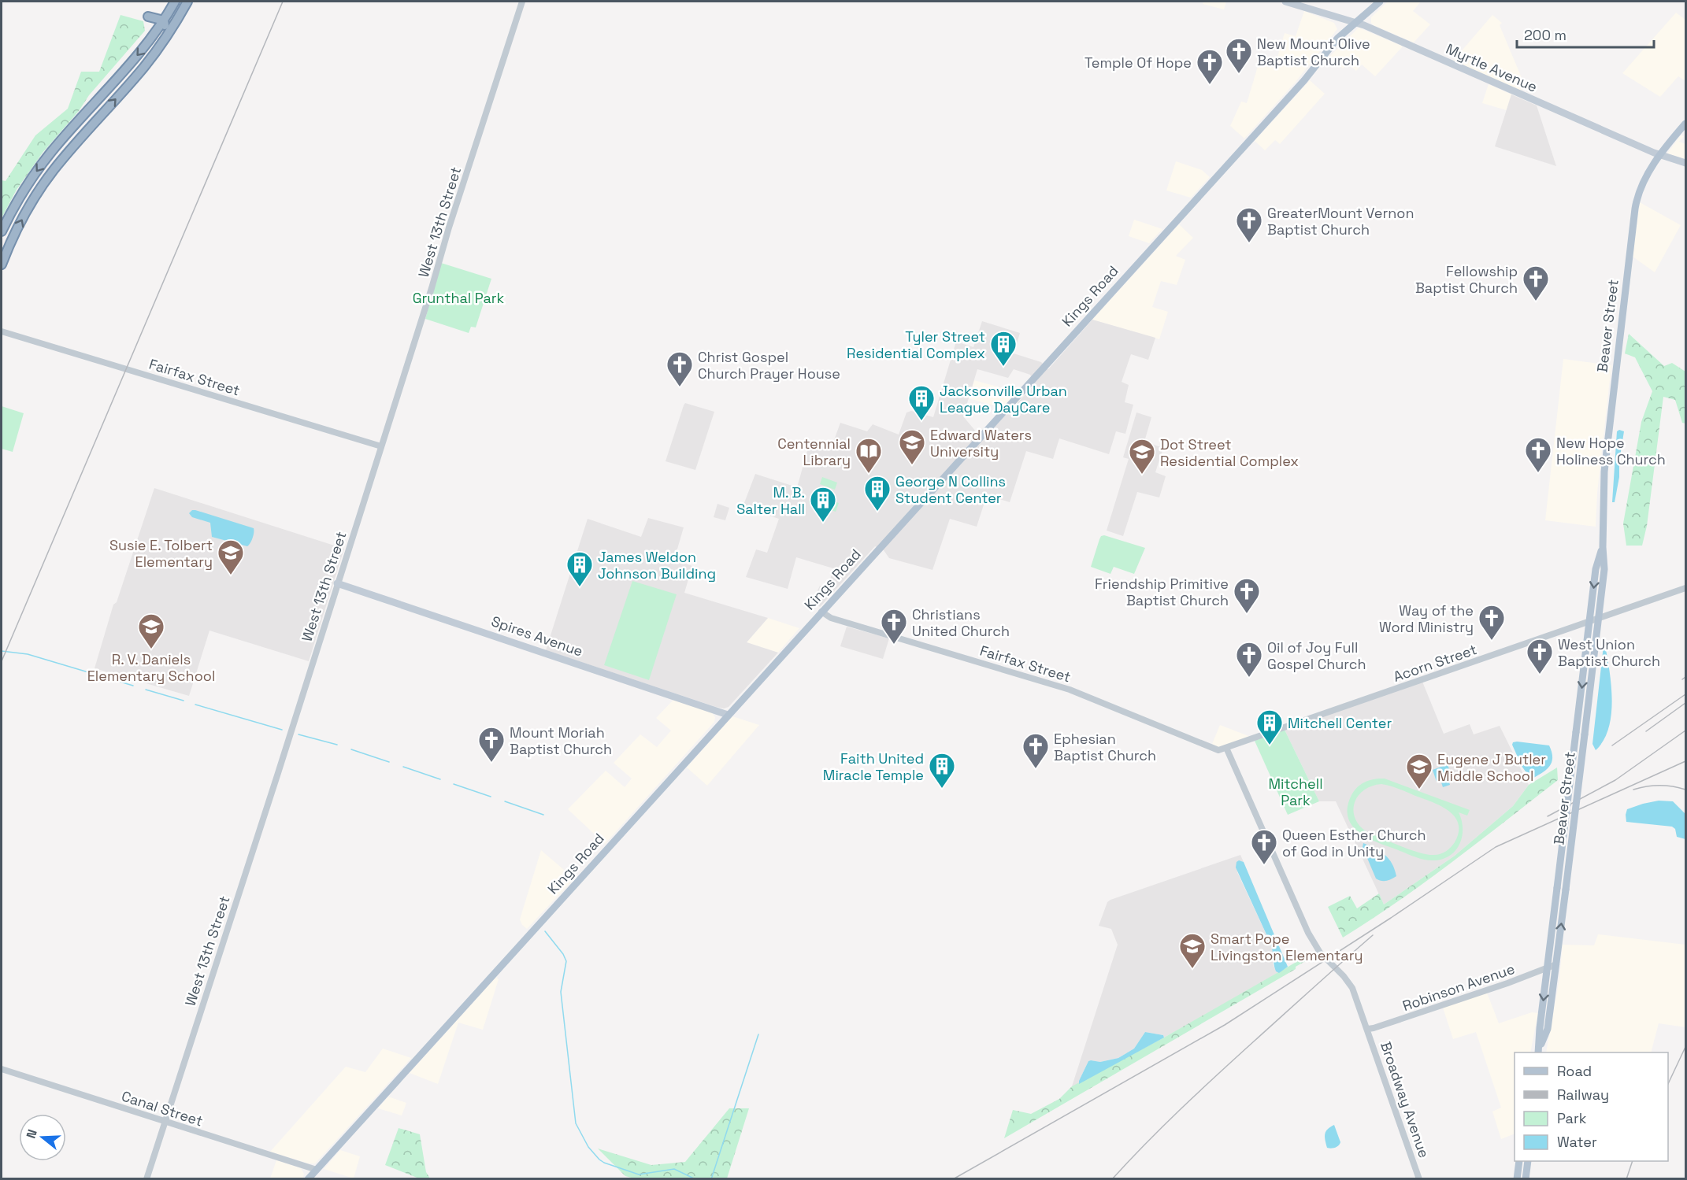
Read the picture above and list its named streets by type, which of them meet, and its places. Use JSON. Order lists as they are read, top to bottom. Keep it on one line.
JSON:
{"streets":{"main road":["Myrtle Avenue","Kings Road","Beaver Street","Spires Avenue"],"street":["West 13th Street","Fairfax Street","Acorn Street","Robinson Avenue","Broadway Avenue","Canal Street"]},"crossings":[["Myrtle Avenue","Kings Road"],["Myrtle Avenue","Beaver Street"],["West 13th Street","Fairfax Street"],["West 13th Street","Spires Avenue"],["West 13th Street","Canal Street"],["Kings Road","Fairfax Street"],["Kings Road","Spires Avenue"],["Kings Road","Canal Street"],["Beaver Street","Acorn Street"],["Beaver Street","Robinson Avenue"],["Fairfax Street","Acorn Street"],["Acorn Street","Broadway Avenue"],["Robinson Avenue","Broadway Avenue"]],"parks":["Grunthal Park","Mitchell Park"],"places":{"church":["New Mount Olive Baptist Church","Temple Of Hope","GreaterMount Vernon Baptist Church","Fellowship Baptist Church","Christ Gospel Church Prayer House","New Hope Holiness Church","Friendship Primitive Baptist Church","Way of the Word Ministry","Christians United Church","West Union Baptist Church","Oil of Joy Full Gospel Church","Mount Moriah Baptist Church","Ephesian Baptist Church","Queen Esther Church of God in Unity"],"building":["Tyler Street Residential Complex","Jacksonville Urban League DayCare","George N Collins Student Center","M. B. Salter Hall","James Weldon Johnson Building","Mitchell Center","Faith United Miracle Temple"],"school or university":["Edward Waters University","Dot Street Residential Complex","Susie E. Tolbert Elementary","R. V. Daniels Elementary School","Eugene J Butler Middle School","Smart Pope Livingston Elementary"],"library":["Centennial Library"]},"legend":["Road","Railway","Park","Water"],"scale_bar":"200 m","north":"left"}
